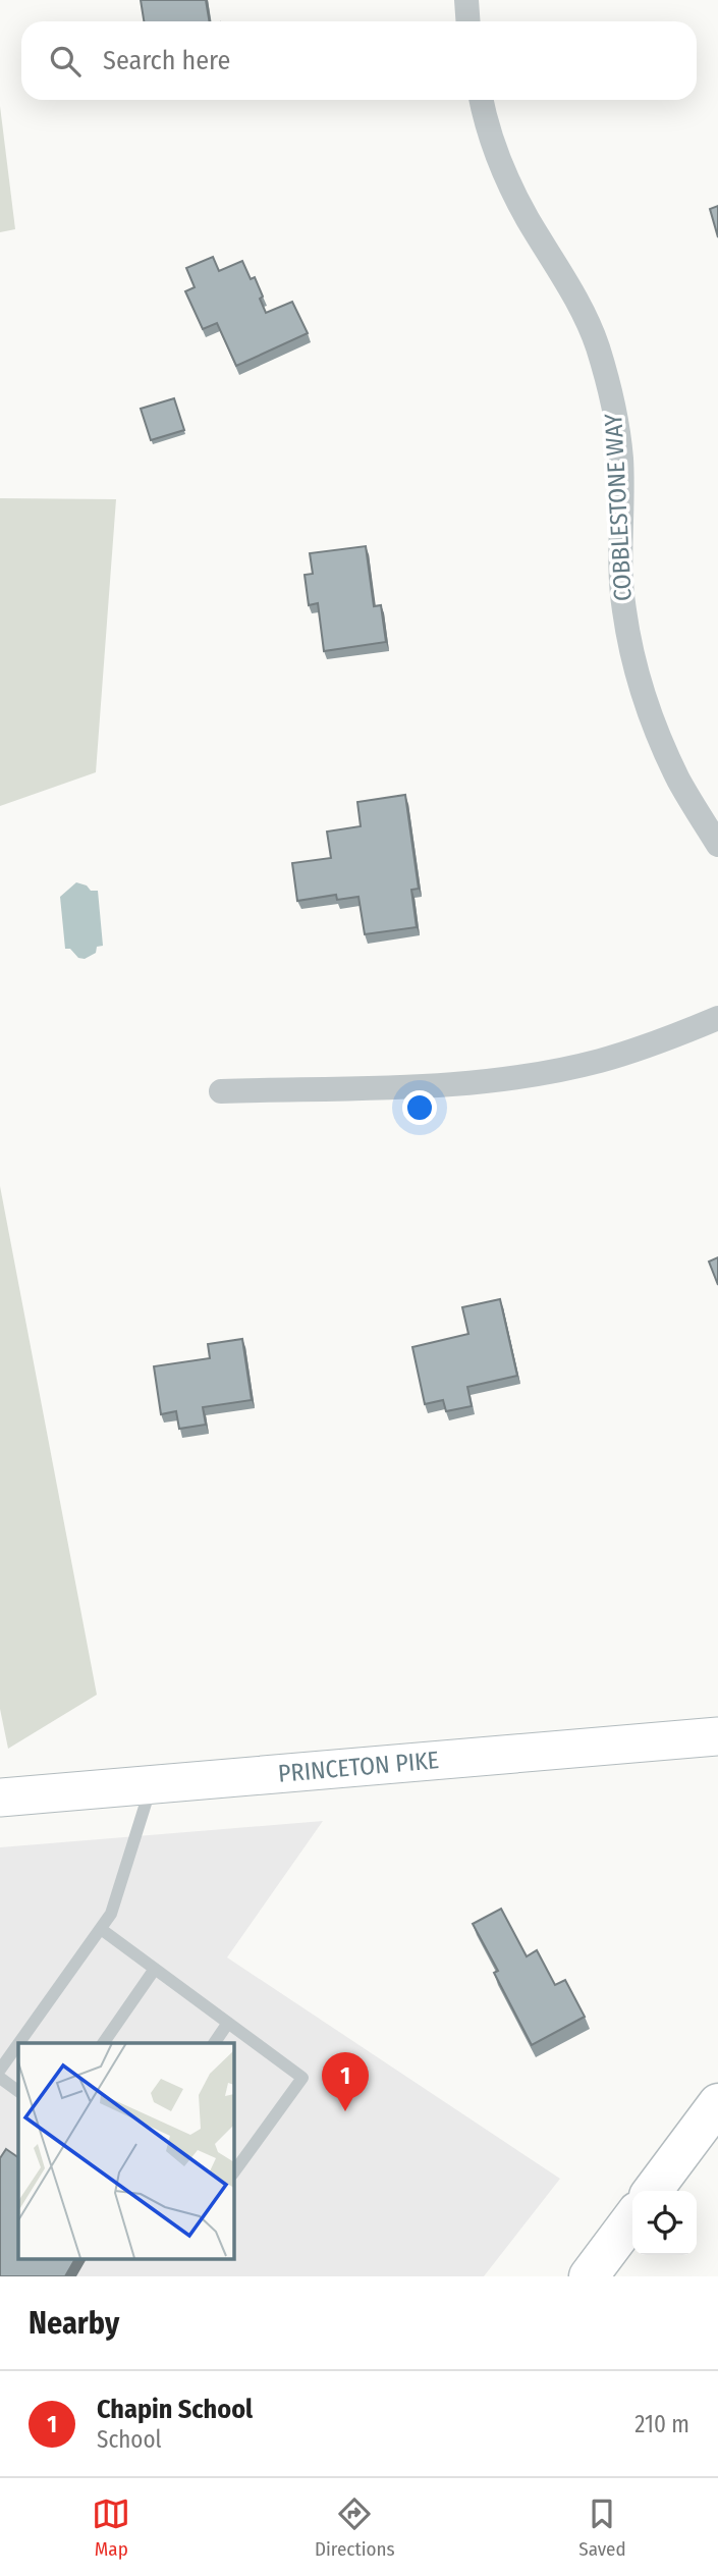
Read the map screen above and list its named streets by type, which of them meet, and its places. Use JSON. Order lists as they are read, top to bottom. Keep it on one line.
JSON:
{"streets":{"main road":["PRINCETON PIKE"],"street":["COBBLESTONE WAY"]},"page":{"search":"Search here","pins":"1","heading":"Nearby","list":[{"mark":"1","name":"Chapin School","note":"School","value":"210 m"}],"nav":["Map","Directions","Saved"]}}
